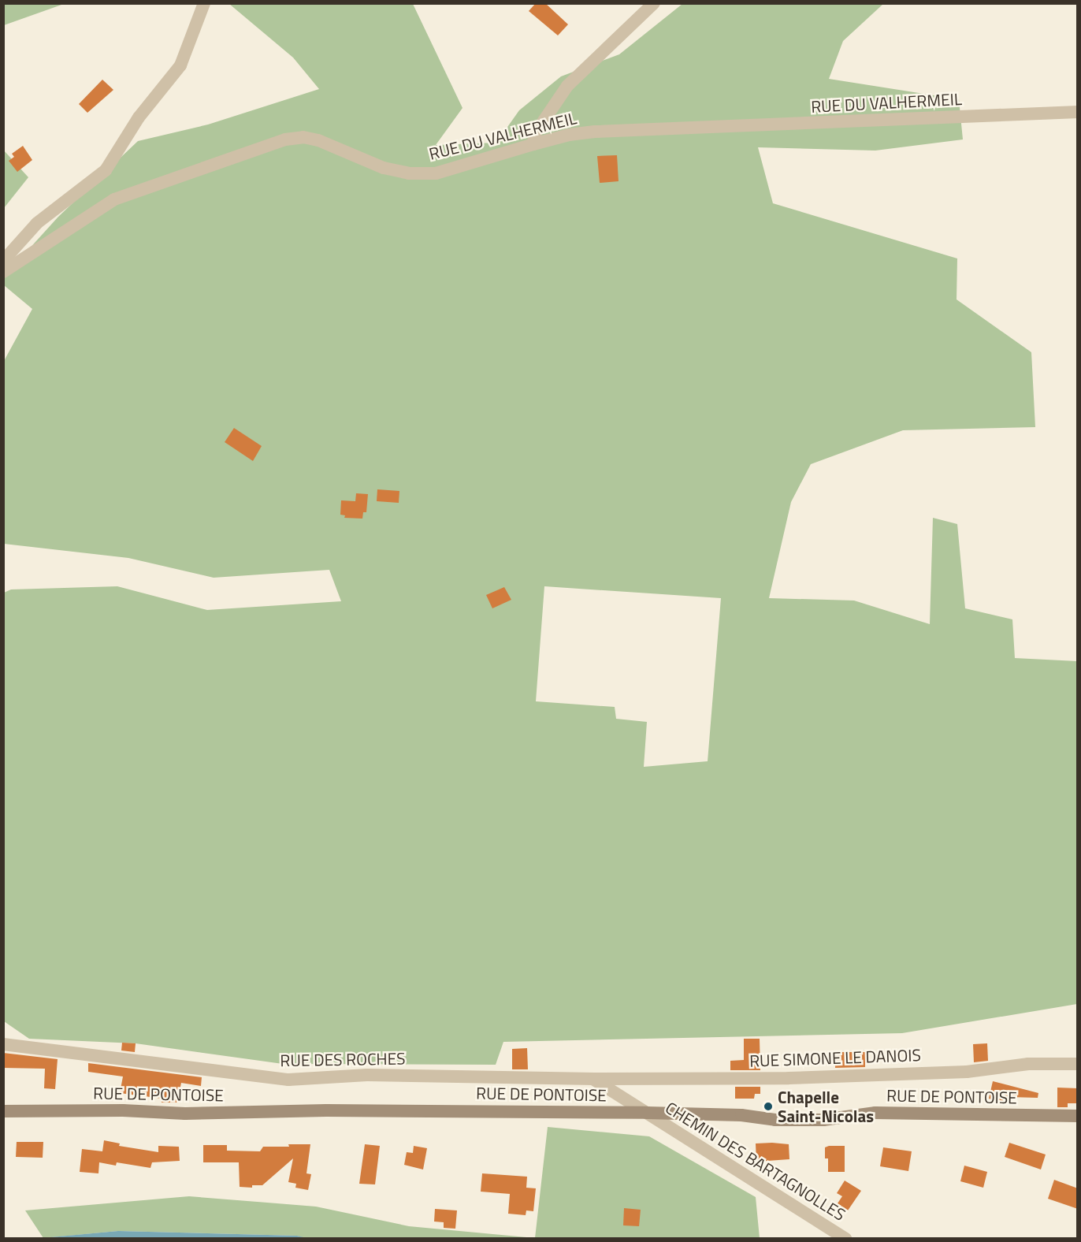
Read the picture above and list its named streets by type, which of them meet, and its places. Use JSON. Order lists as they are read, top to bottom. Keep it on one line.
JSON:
{"streets":{"main road":["RUE DE PONTOISE"],"street":["RUE DU VALHERMEIL","RUE SIMONE LE DANOIS","RUE DES ROCHES","CHEMIN DES BARTAGNOLLES"]},"crossings":[["RUE SIMONE LE DANOIS","RUE DES ROCHES"],["RUE DE PONTOISE","CHEMIN DES BARTAGNOLLES"]],"places":["Chapelle Saint-Nicolas"]}
